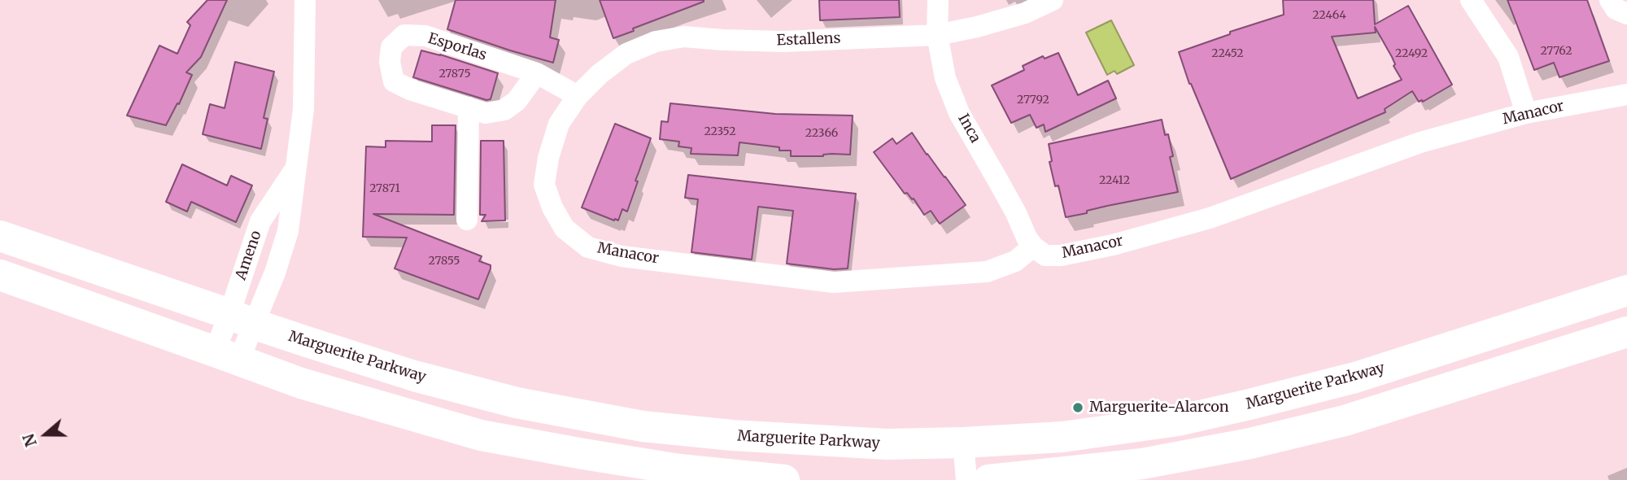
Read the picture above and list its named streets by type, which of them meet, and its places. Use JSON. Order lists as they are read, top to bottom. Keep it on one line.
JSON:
{"streets":{"main road":["Marguerite Parkway"],"street":["Estallens","Esporlas","Manacor","Inca","Ameno"]},"crossings":[["Estallens","Esporlas"],["Estallens","Manacor"],["Estallens","Inca"],["Esporlas","Manacor"],["Manacor","Inca"],["Ameno","Marguerite Parkway"]],"places":["Marguerite-Alarcon"],"house_numbers":["22464","27762","22452","22492","27875","27792","22352","22366","22412","27871","27855"],"north":"left"}
